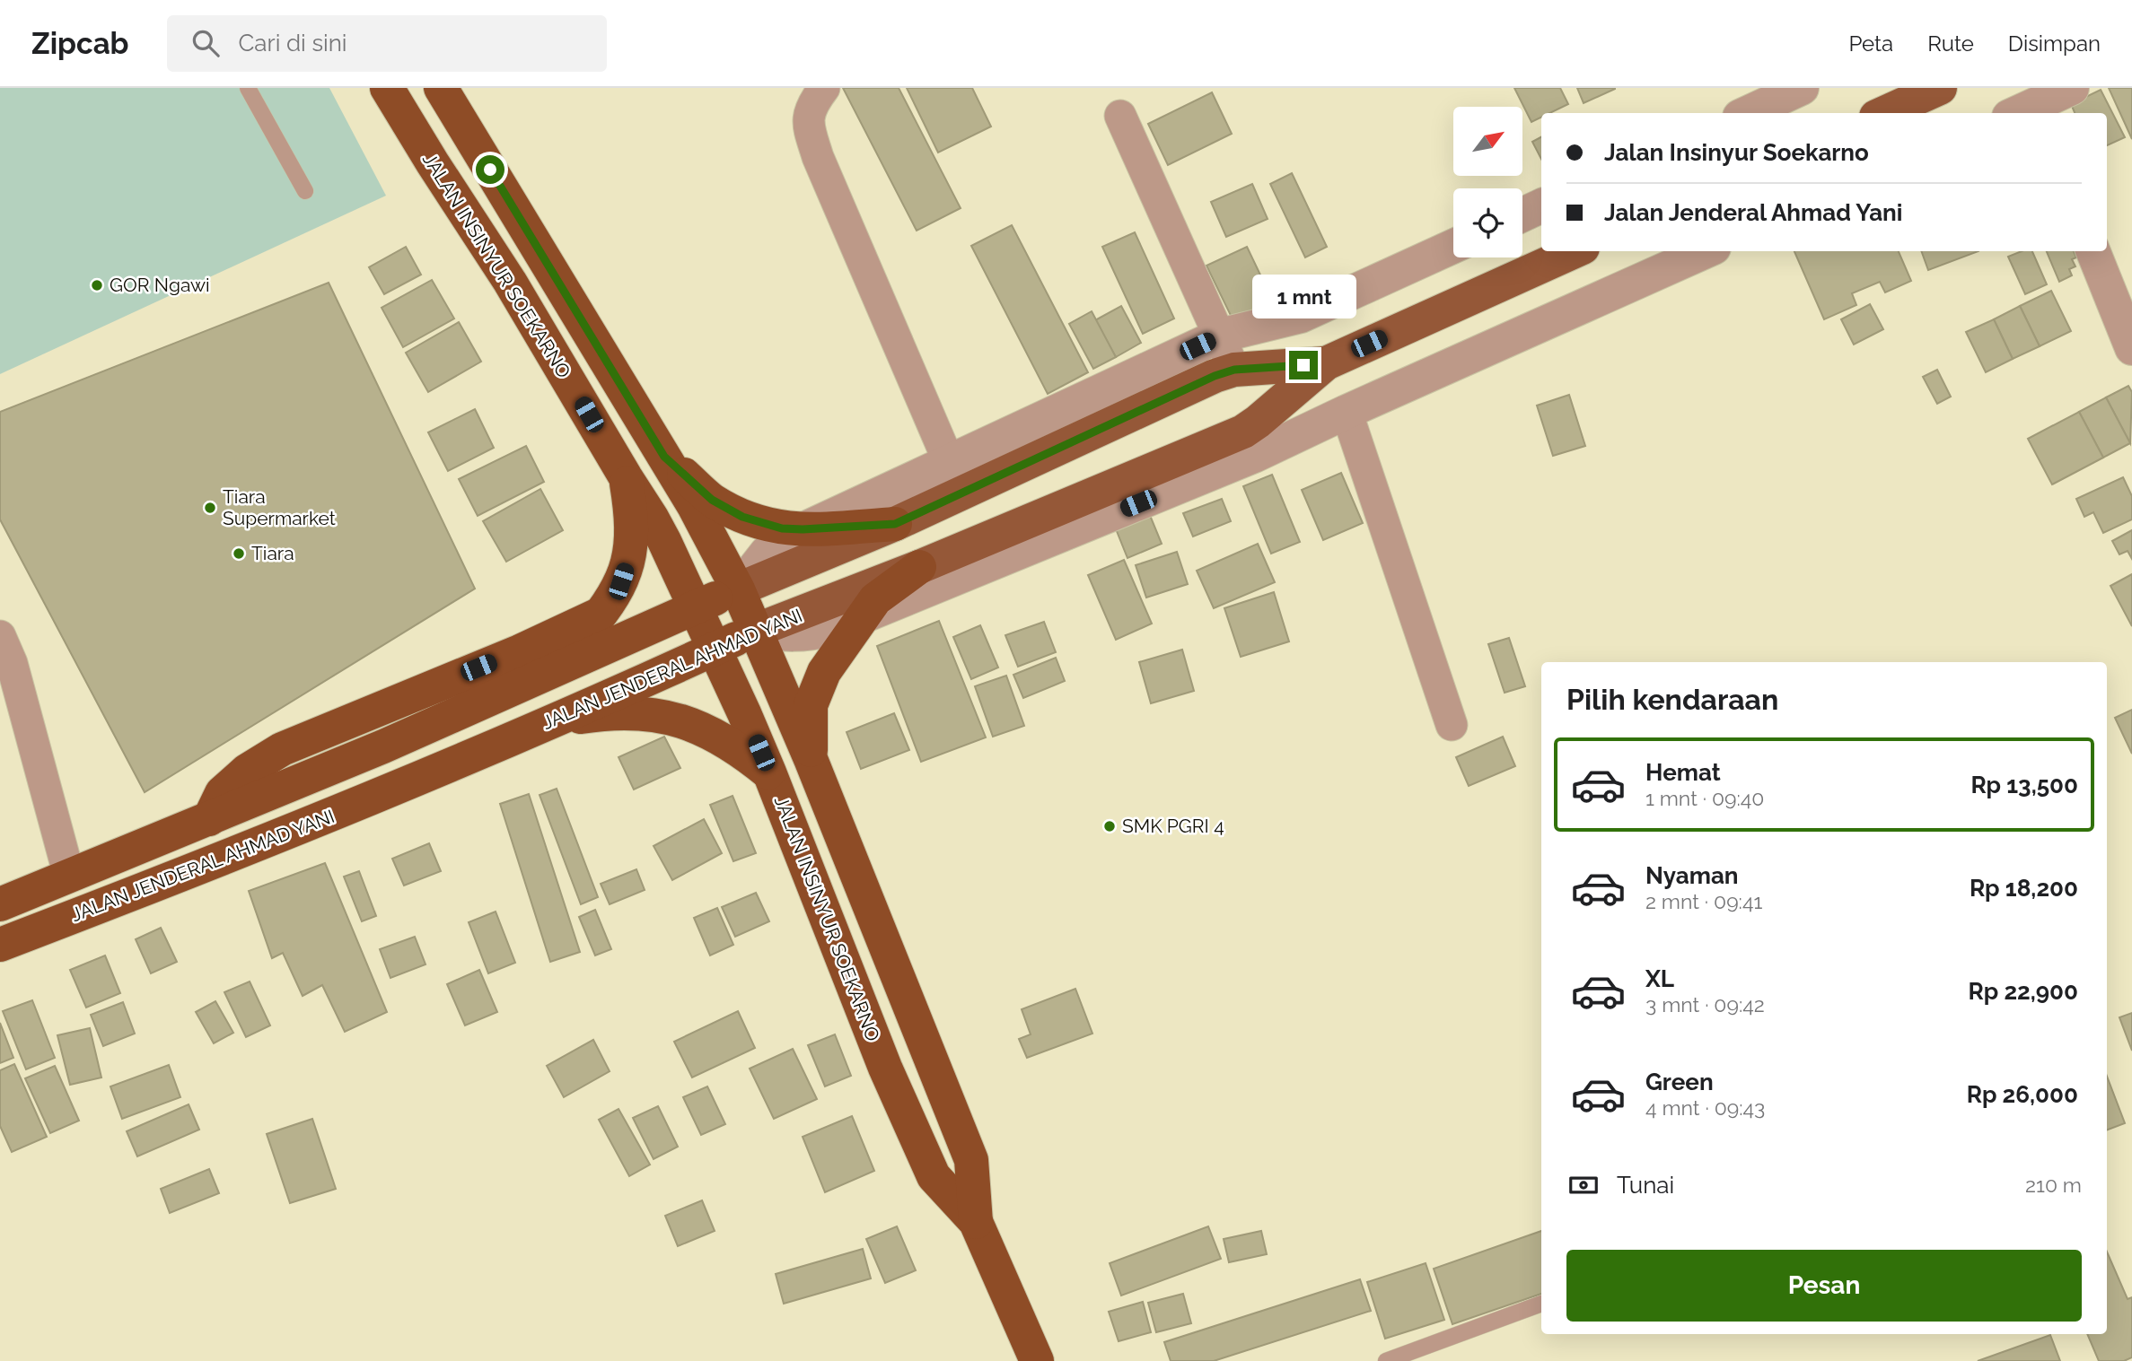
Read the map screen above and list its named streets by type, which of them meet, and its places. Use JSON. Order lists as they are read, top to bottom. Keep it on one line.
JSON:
{"streets":{"highway":["JALAN INSINYUR SOEKARNO","JALAN JENDERAL AHMAD YANI"]},"crossings":[["JALAN INSINYUR SOEKARNO","JALAN JENDERAL AHMAD YANI"]],"places":["GOR Ngawi","Tiara Supermarket","Tiara","SMK PGRI 4"],"north":"top right","page":{"header":"Zipcab","search":"Cari di sini","nav":["Peta","Rute","Disimpan"],"banner":["Jalan Insinyur Soekarno","Jalan Jenderal Ahmad Yani"],"bubble":"1 mnt","heading":"Pilih kendaraan","list":[{"name":"Hemat","note":"1 mnt · 09:40","value":"Rp 13,500"},{"name":"Nyaman","note":"2 mnt · 09:41","value":"Rp 18,200"},{"name":"XL","note":"3 mnt · 09:42","value":"Rp 22,900"},{"name":"Green","note":"4 mnt · 09:43","value":"Rp 26,000"}],"pay":["Tunai","210 m"],"buttons":"Pesan"}}
